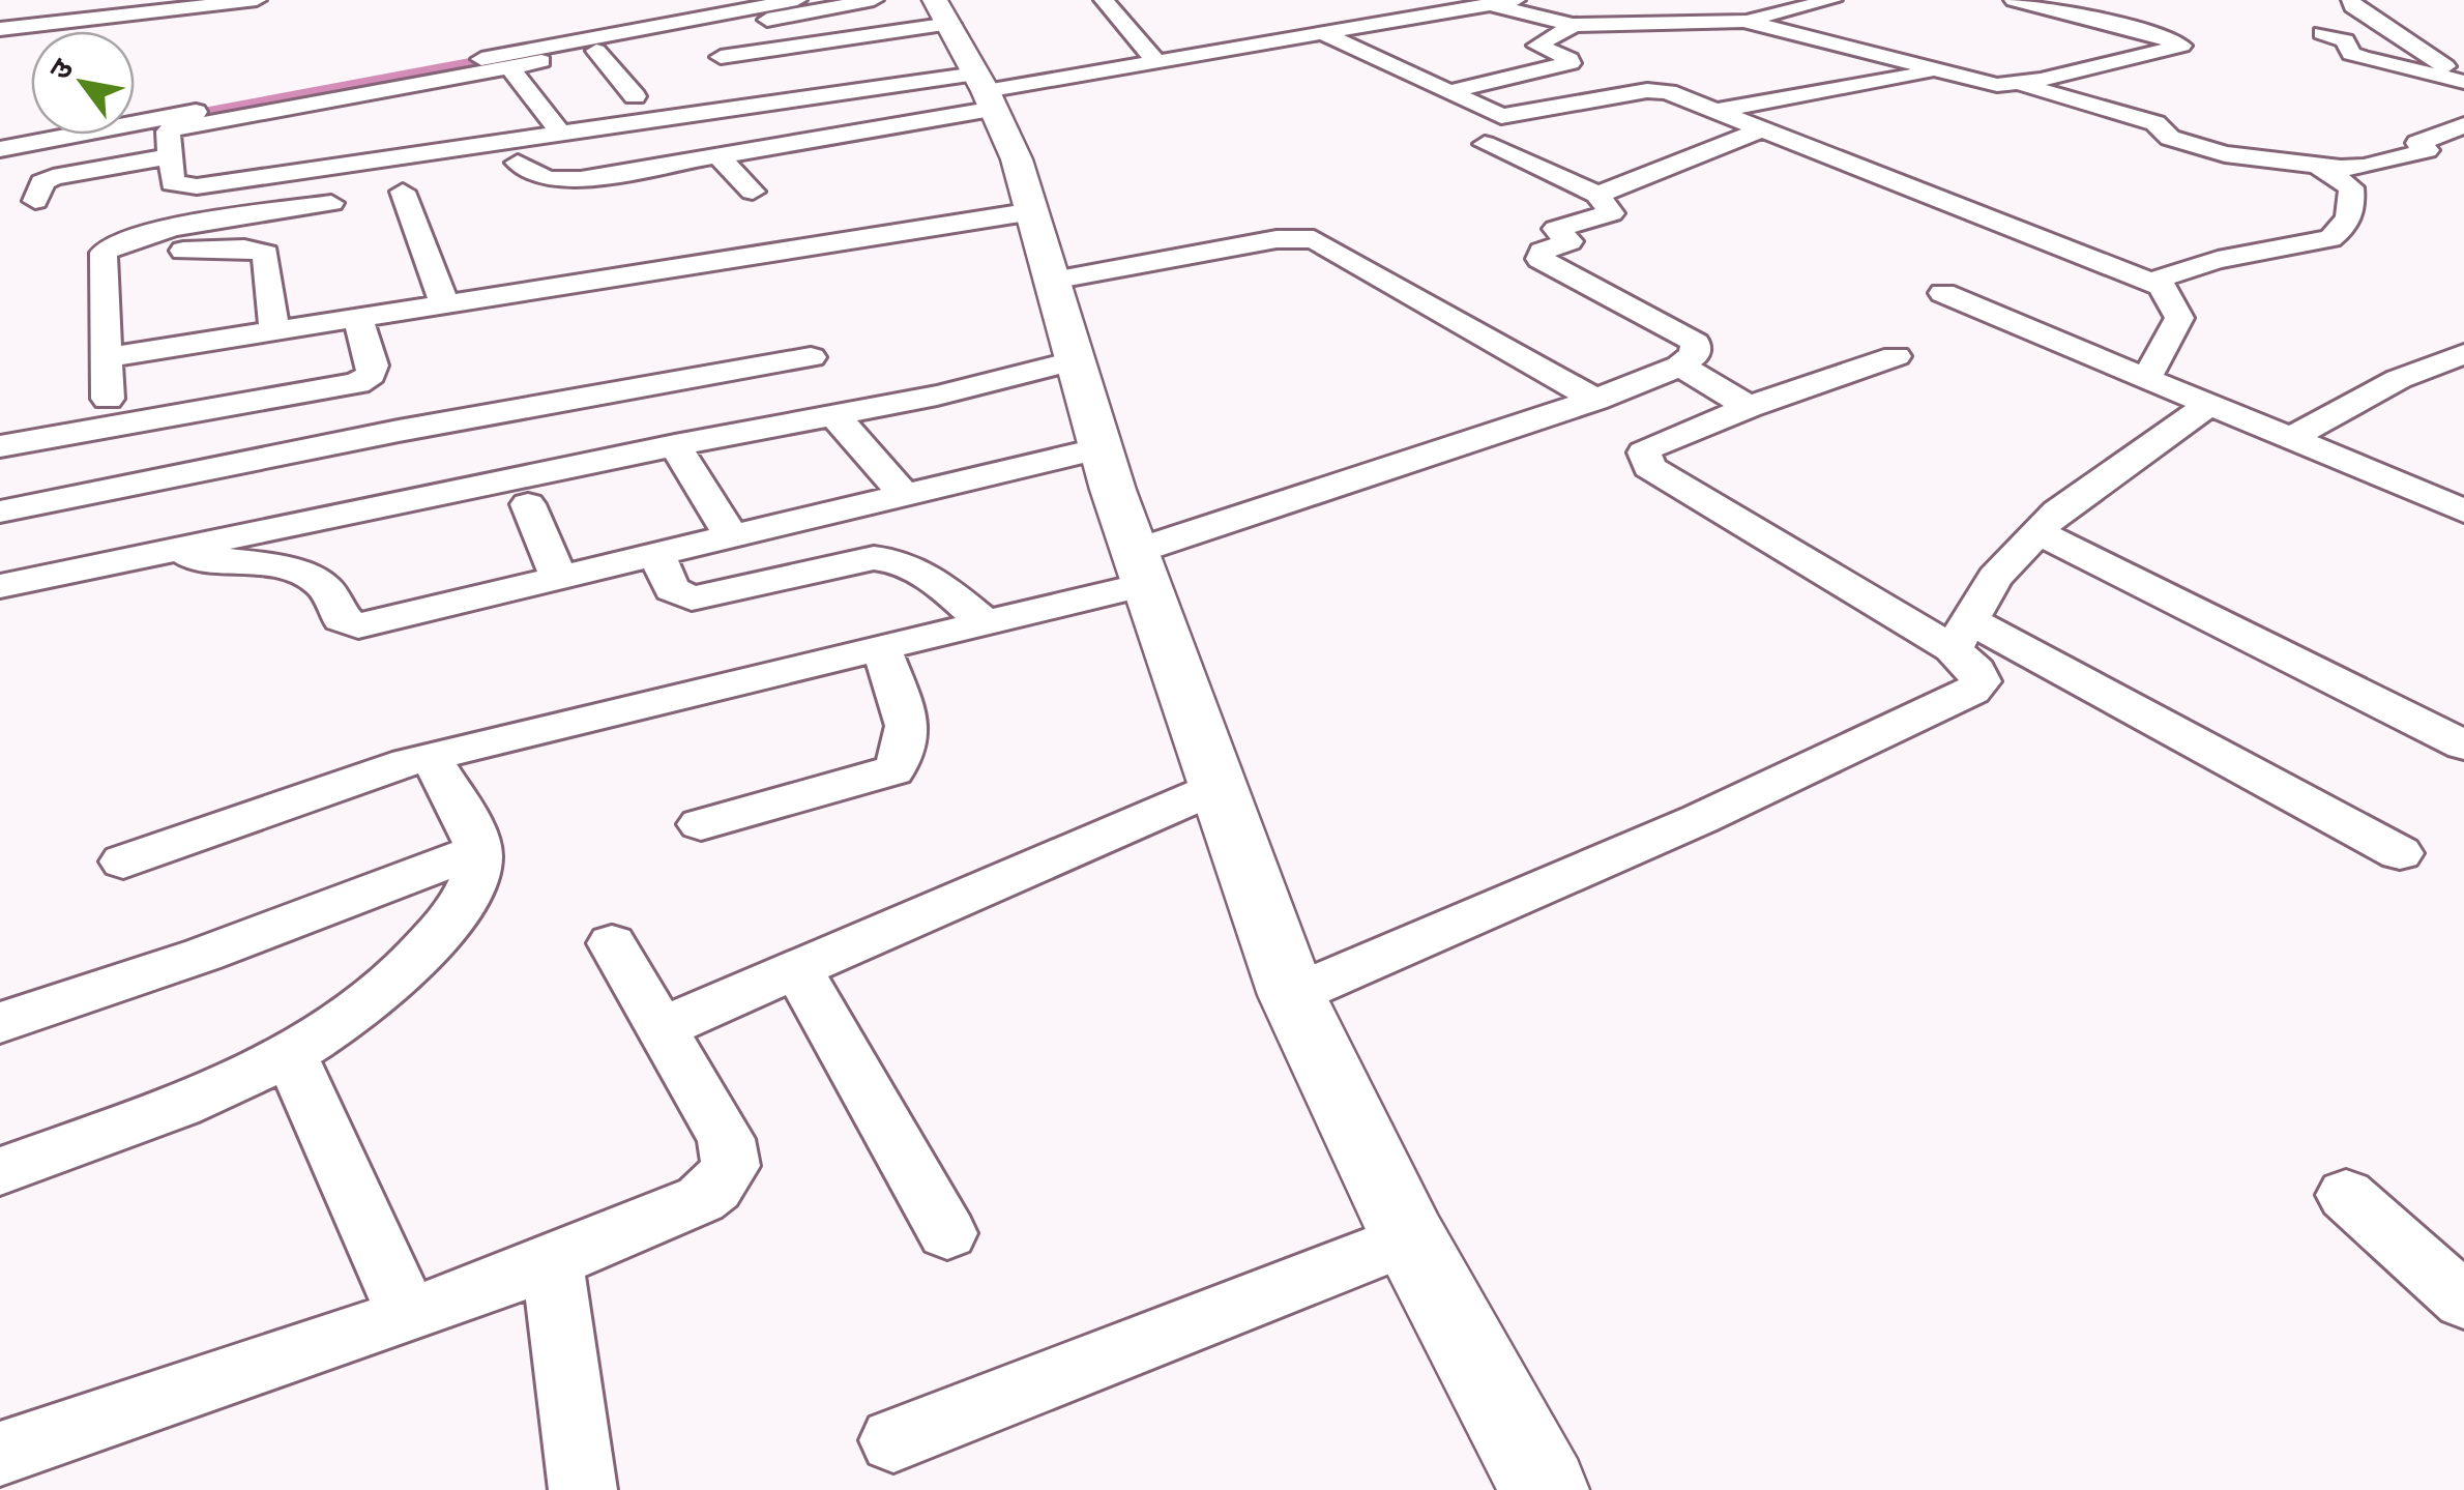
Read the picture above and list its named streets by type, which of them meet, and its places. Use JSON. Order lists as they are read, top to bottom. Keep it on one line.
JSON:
{"north":"top left"}
